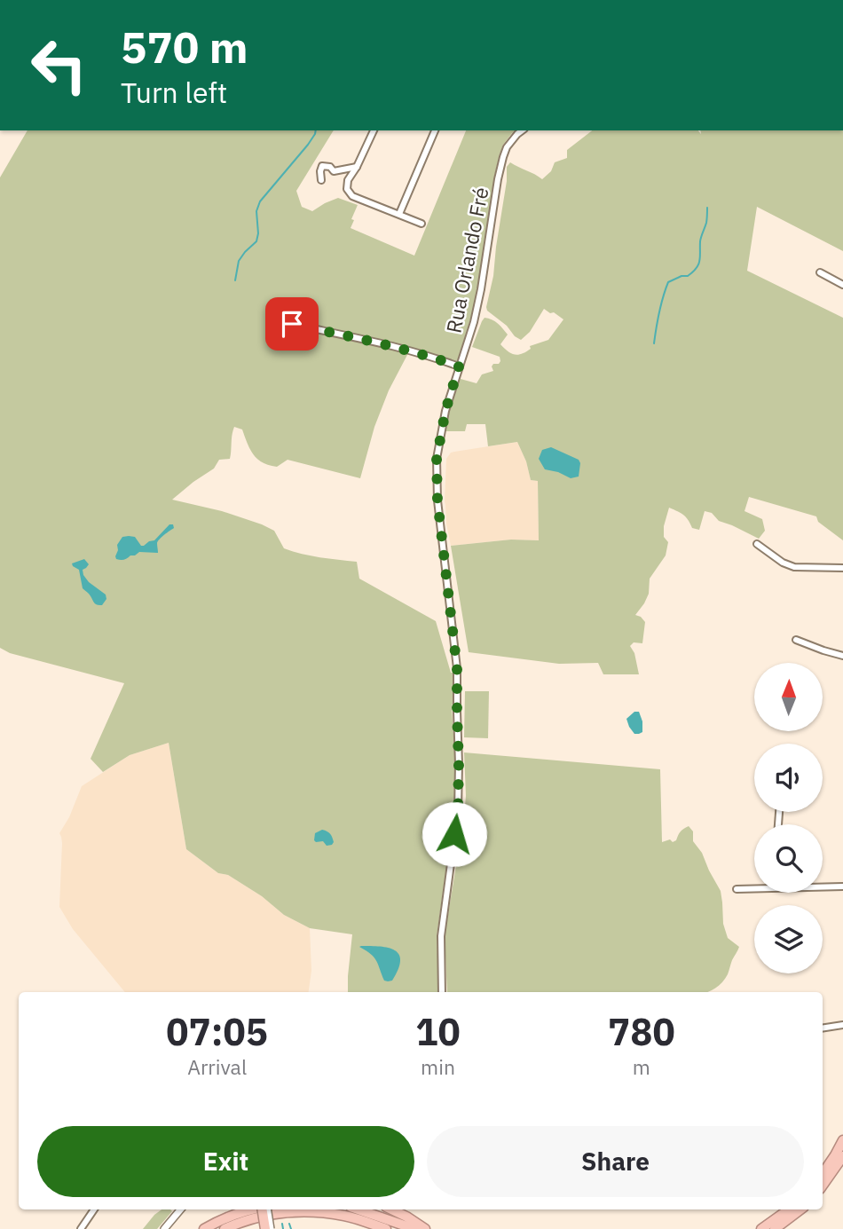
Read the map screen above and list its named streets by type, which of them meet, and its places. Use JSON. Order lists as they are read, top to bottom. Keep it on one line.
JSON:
{"streets":{"street":["Rua Orlando Fré"]},"north":"top","page":{"turn":["570 m","Turn left"],"eta":["07:05","Arrival","10","min","780","m"],"buttons":["Exit","Share"]}}
